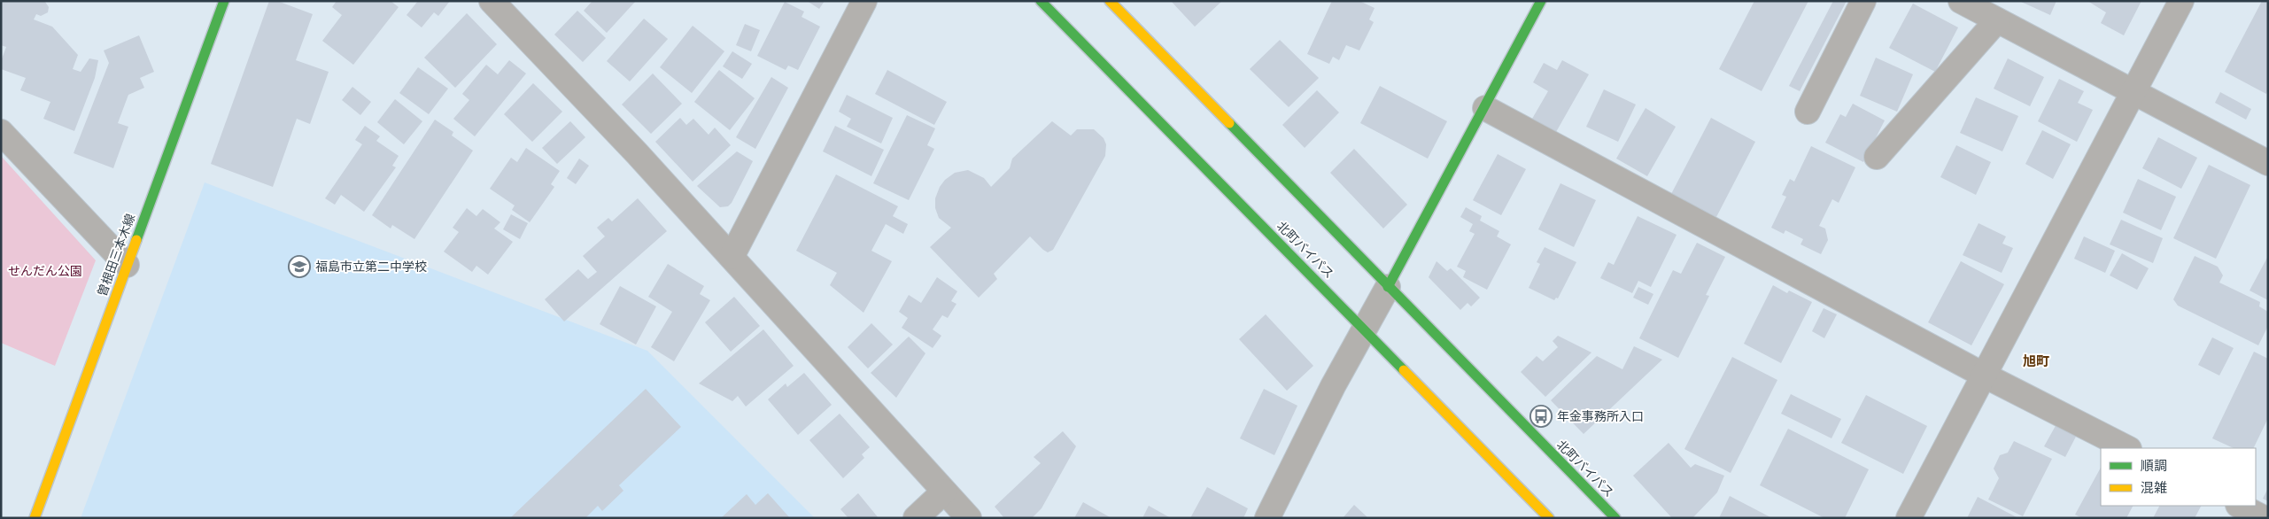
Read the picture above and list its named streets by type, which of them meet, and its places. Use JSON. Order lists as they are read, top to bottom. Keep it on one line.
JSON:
{"streets":{"main road":["北町バイパス","曽根田三本木線"]},"districts":["旭町"],"parks":["せんだん公園"],"places":{"school or university":["福島市立第二中学校"],"bus stop":["年金事務所入口"]},"legend":["順調","混雑"]}
